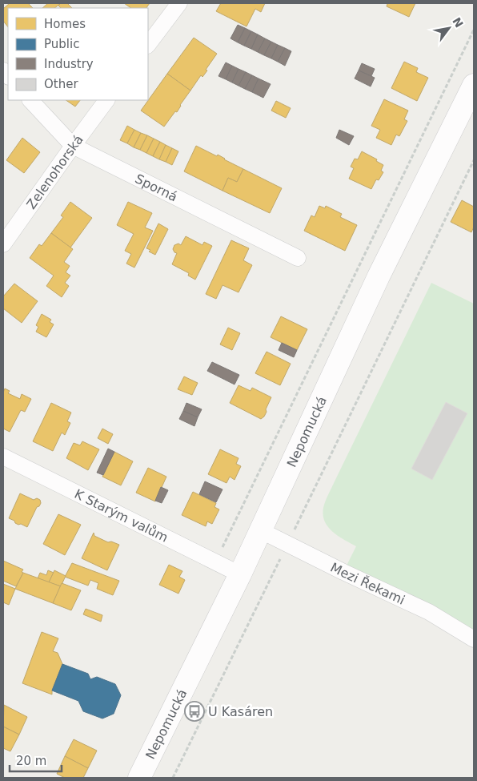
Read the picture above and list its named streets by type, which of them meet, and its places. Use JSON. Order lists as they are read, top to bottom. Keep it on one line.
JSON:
{"streets":{"street":["Zelenohorská","Sporná","Nepomucká","K Starým valům","Mezi Řekami"]},"crossings":[["Zelenohorská","Sporná"],["Nepomucká","K Starým valům"],["Nepomucká","Mezi Řekami"]],"places":{"bus stop":["U Kasáren"]},"legend":["Homes","Public","Industry","Other"],"scale_bar":"20 m","north":"top right"}
